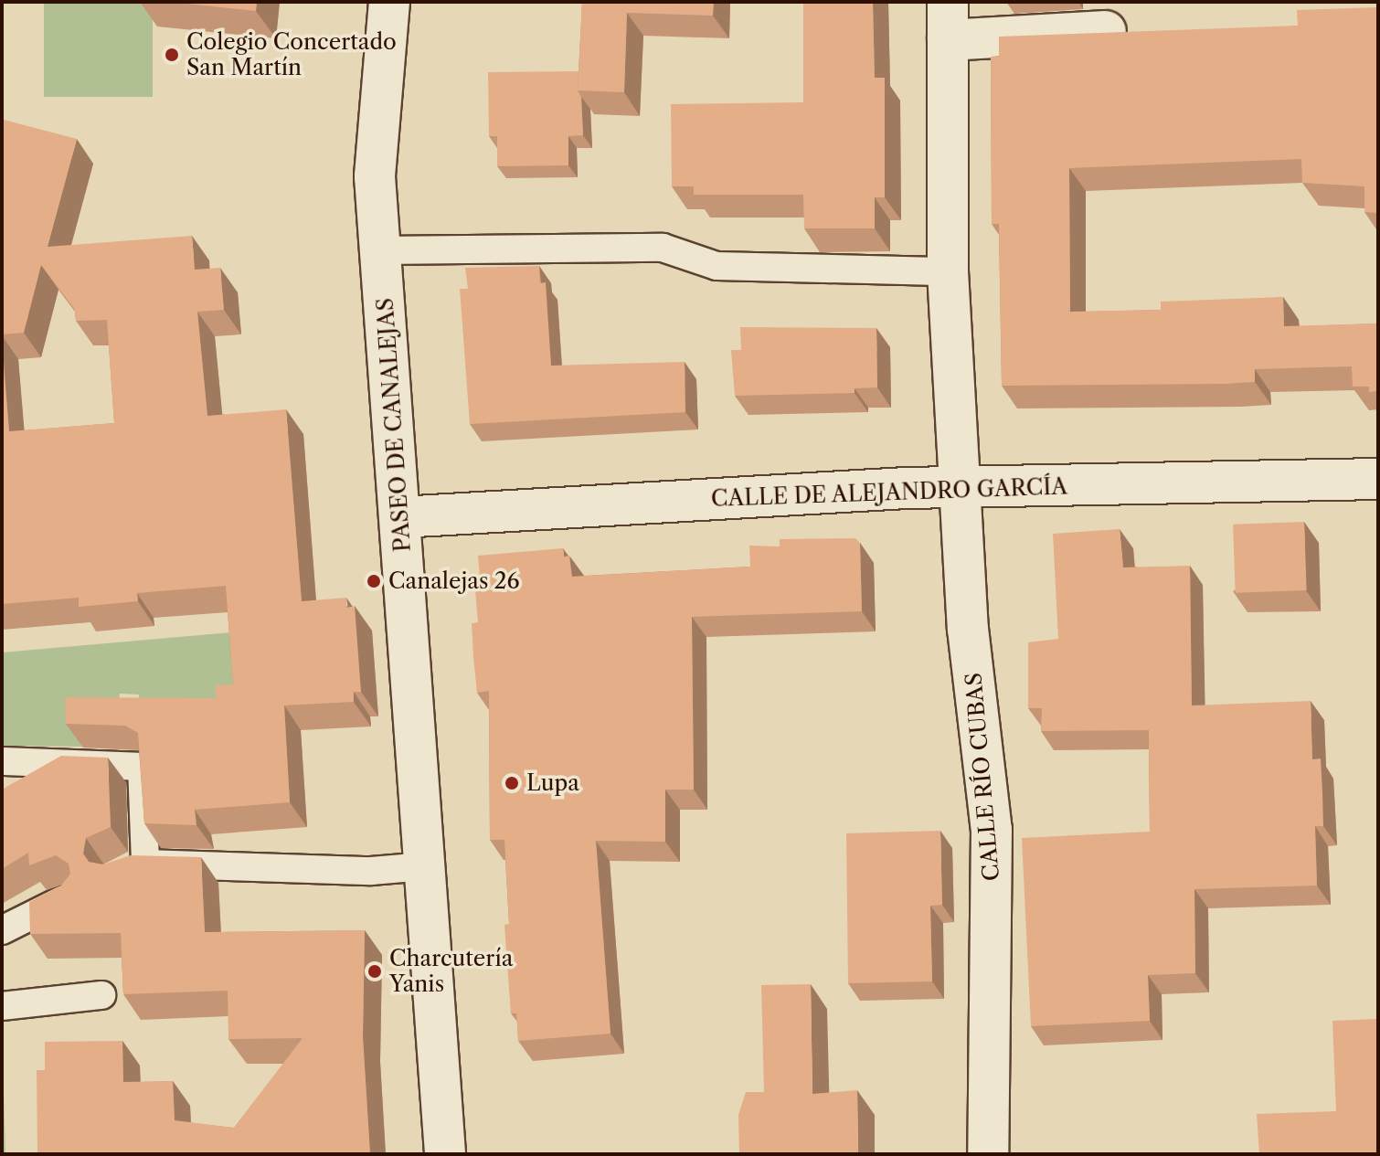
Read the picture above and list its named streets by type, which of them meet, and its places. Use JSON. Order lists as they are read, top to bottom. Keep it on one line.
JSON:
{"streets":{"street":["PASEO DE CANALEJAS","CALLE DE ALEJANDRO GARCÍA","CALLE RÍO CUBAS"]},"crossings":[["PASEO DE CANALEJAS","CALLE DE ALEJANDRO GARCÍA"],["CALLE DE ALEJANDRO GARCÍA","CALLE RÍO CUBAS"]],"places":["Colegio Concertado San Martín","Canalejas 26","Lupa","Charcutería Yanis"]}
